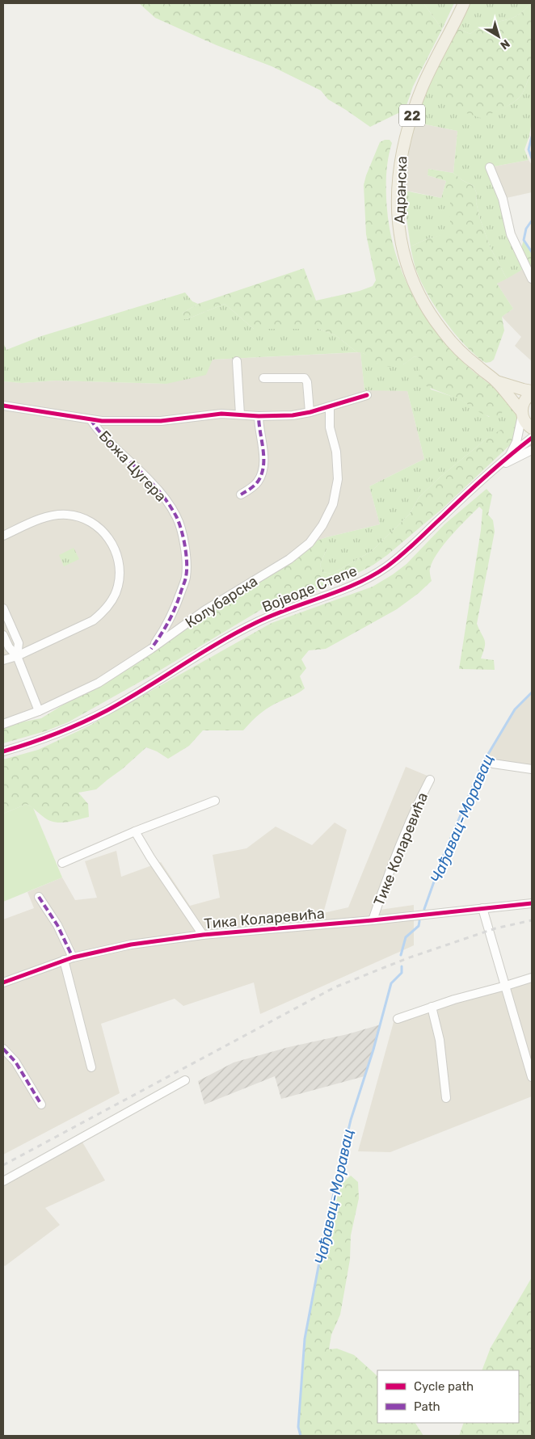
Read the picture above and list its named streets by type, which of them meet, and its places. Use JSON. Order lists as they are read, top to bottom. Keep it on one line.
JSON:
{"streets":{"main road":["22","Адранска"],"street":["Божа Цугера","Војводе Степе","Колубарска","Тике Коларевића","Тика Коларевића"]},"crossings":[["22","Адранска"],["22","Војводе Степе"],["Адранска","Војводе Степе"],["Божа Цугера","Колубарска"],["Тике Коларевића","Тика Коларевића"]],"water":["Чађавац-Моравац"],"legend":["Cycle path","Path"],"north":"bottom right"}
